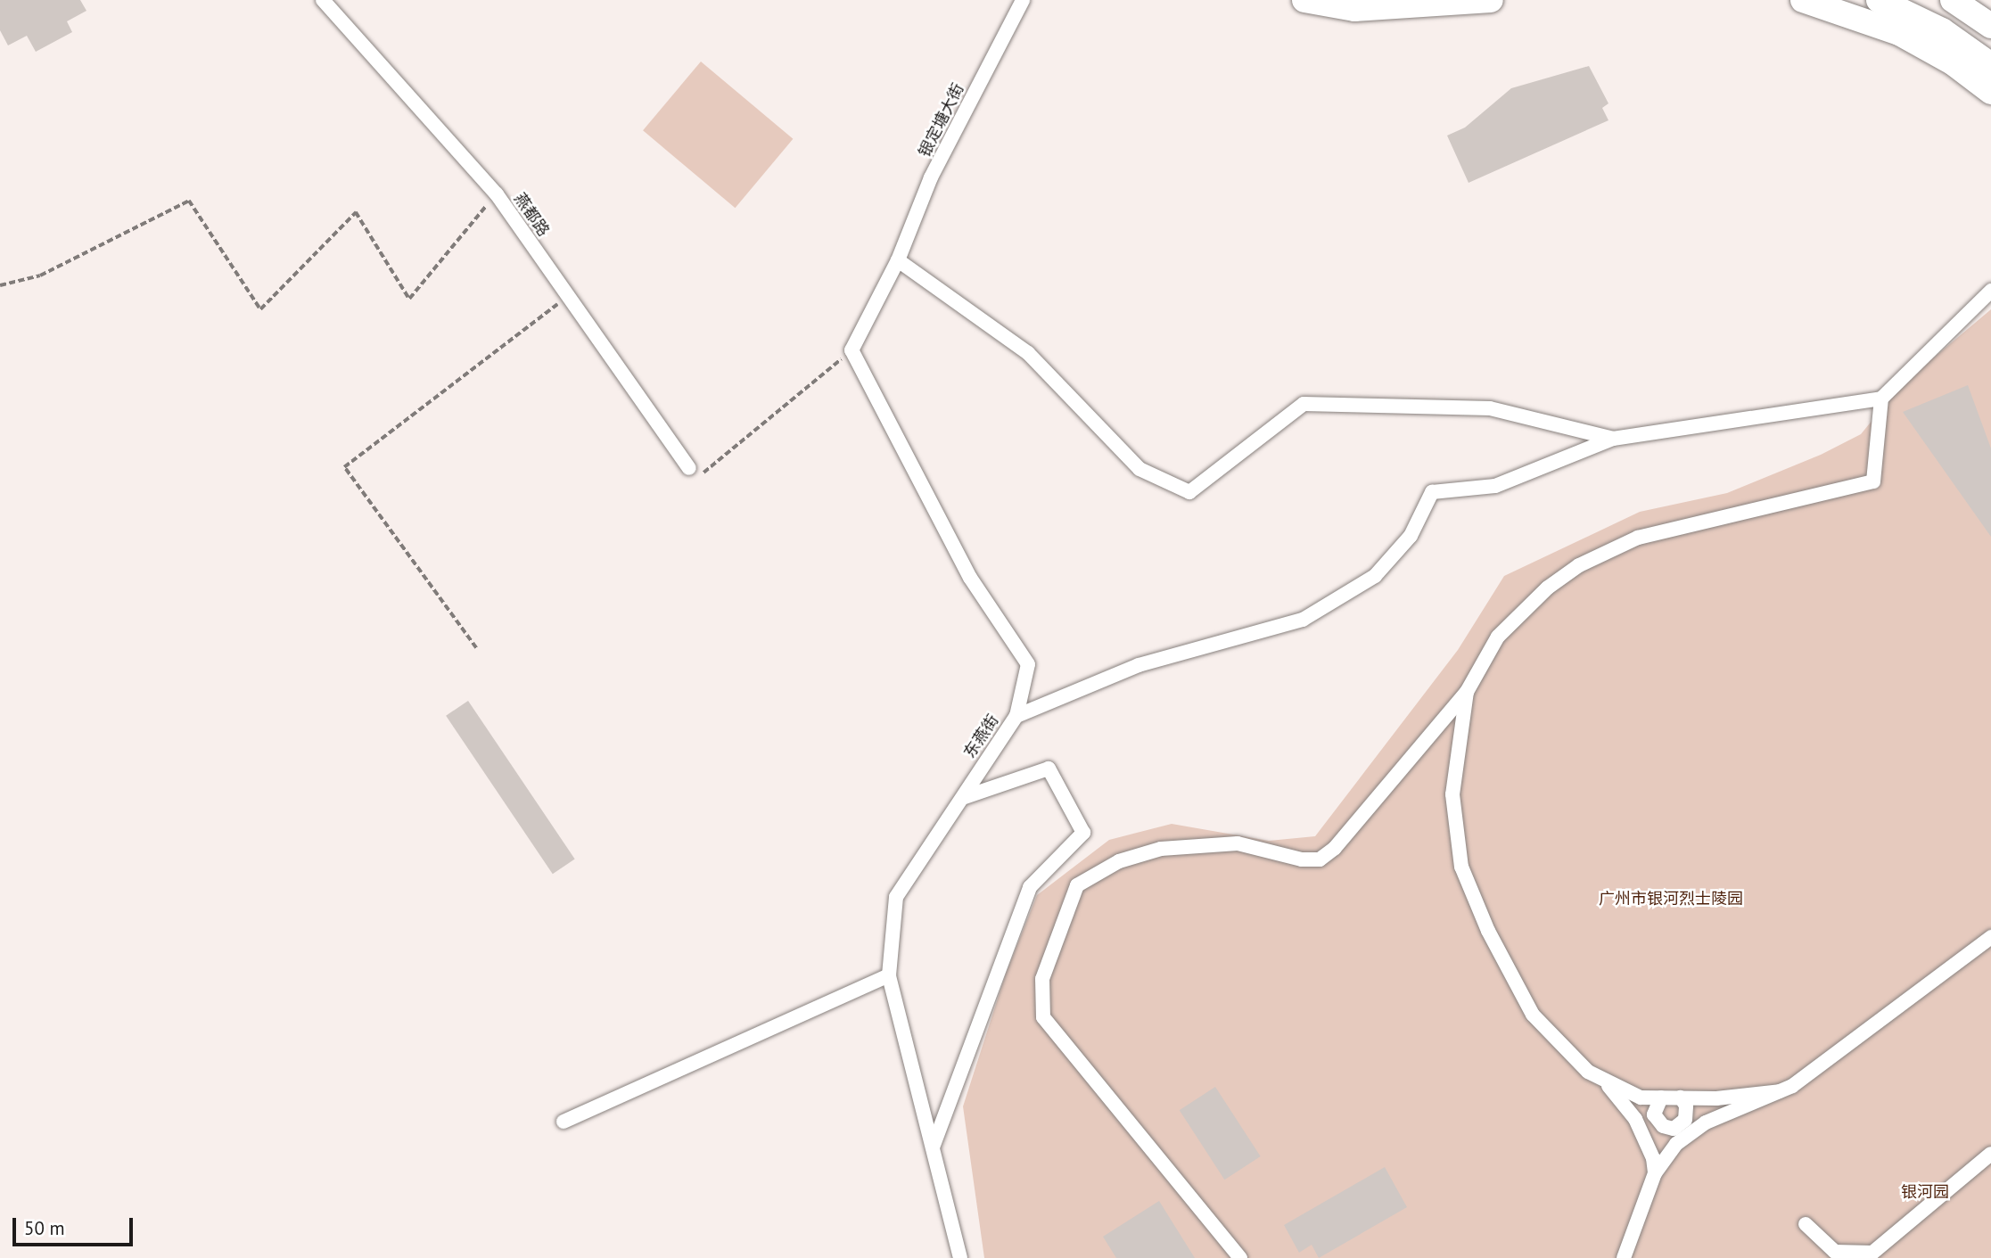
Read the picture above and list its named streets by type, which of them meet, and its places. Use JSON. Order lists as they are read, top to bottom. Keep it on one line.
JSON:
{"streets":{"street":["银定塘大街","燕都路","东燕街"]},"parks":["广州市银河烈士陵园","银河园"],"scale_bar":"50 m"}
